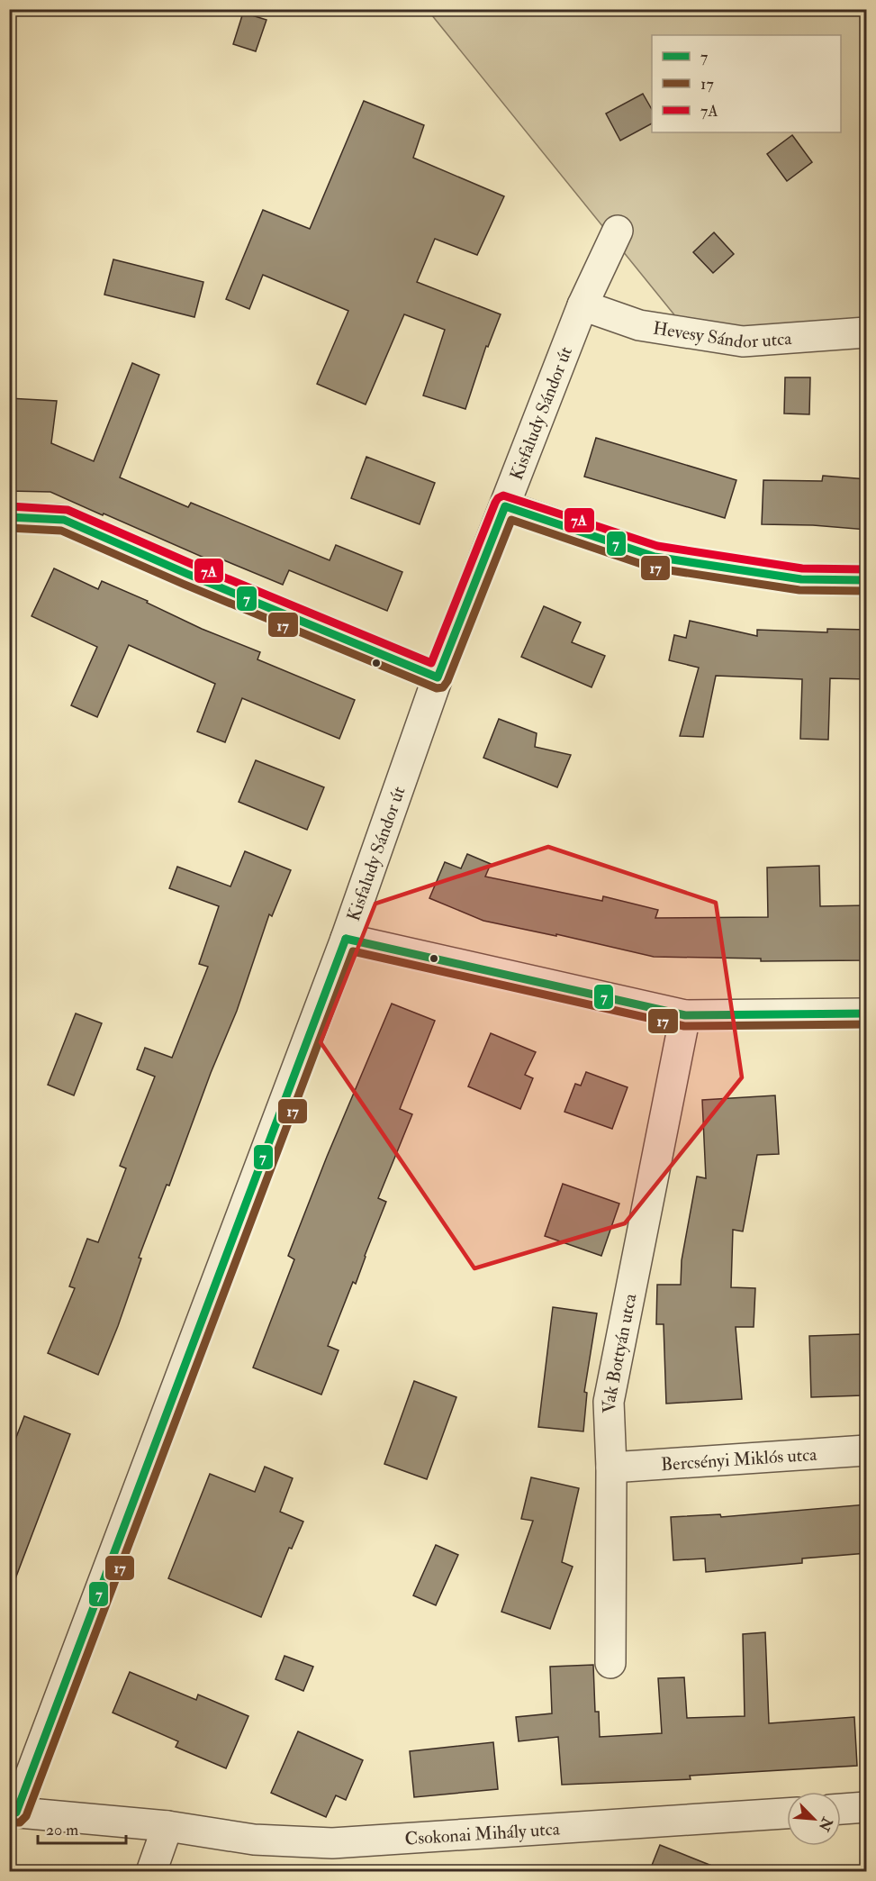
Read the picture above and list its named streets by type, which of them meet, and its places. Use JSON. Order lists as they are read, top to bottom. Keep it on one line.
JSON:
{"streets":{"street":["Hevesy Sándor utca","Kisfaludy Sándor út","Vak Bottyán utca","Bercsényi Miklós utca","Csokonai Mihály utca"]},"crossings":[["Hevesy Sándor utca","Kisfaludy Sándor út"],["Kisfaludy Sándor út","Csokonai Mihály utca"],["Vak Bottyán utca","Bercsényi Miklós utca"]],"lines":["transit line 7A","transit line 7","transit line 17"],"legend":["7","17","7A"],"scale_bar":"20 m","north":"bottom right"}
